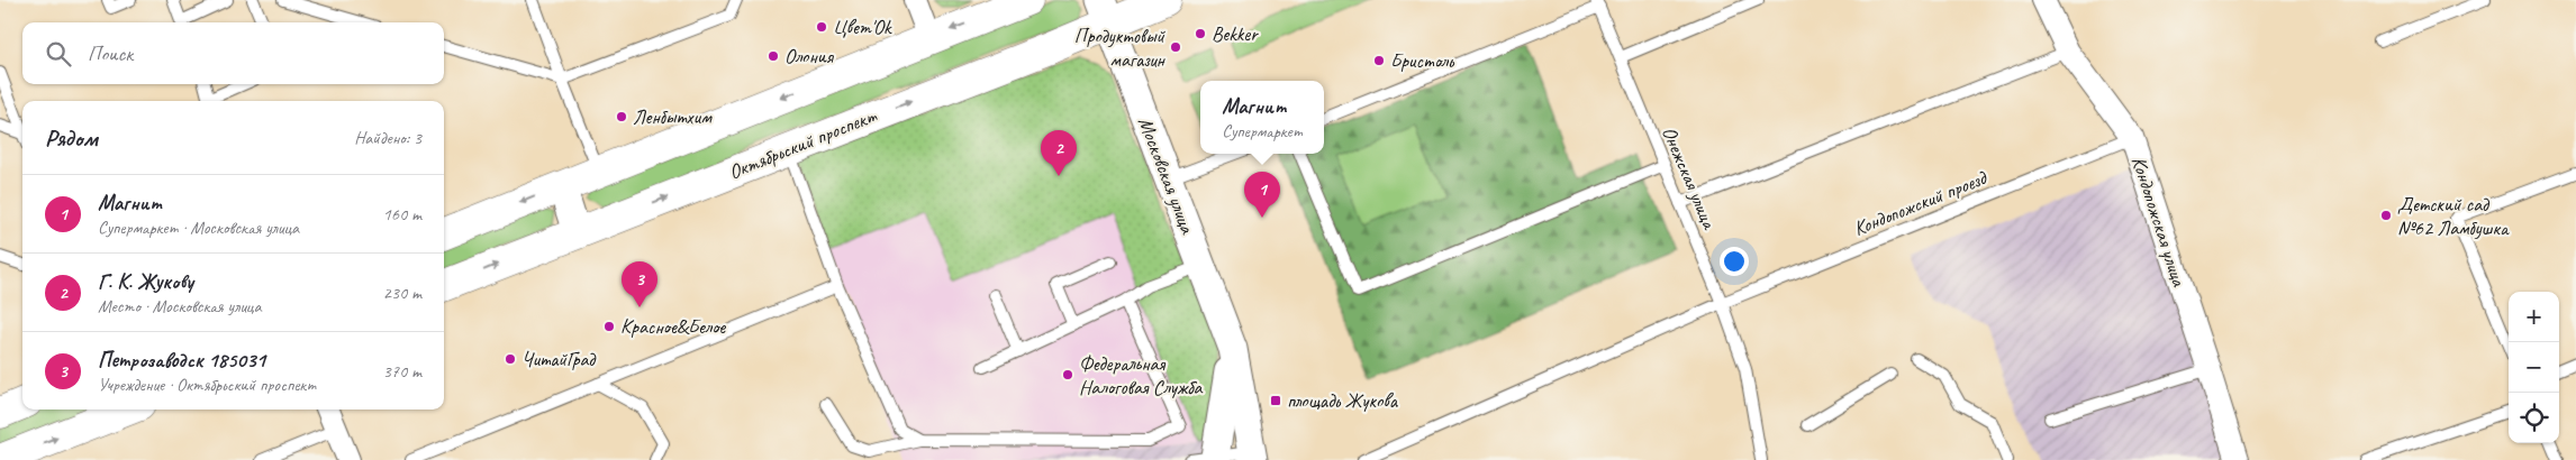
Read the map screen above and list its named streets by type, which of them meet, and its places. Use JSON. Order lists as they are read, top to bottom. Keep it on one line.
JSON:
{"streets":{"main road":["Октябрьский проспект"],"street":["Московская улица","Кондопожская улица"],"lane":["Онежская улица","Кондопожский проезд"]},"crossings":[["Октябрьский проспект","Московская улица"],["Онежская улица","Кондопожский проезд"],["Кондопожский проезд","Кондопожская улица"]],"places":{"other":["Цвет'Ok","Bekker","Продуктовый магазин","Олония","Бристоль","Ленбытхим","Детский сад №62 Ламбушка","Красное&Белое","ЧитайГрад","Федеральная Налоговая Служба"],"transit":["площадь Жукова"]},"page":{"search":"Поиск","popup":["Магнит","Супермаркет"],"heading":["Рядом","Найдено: 3"],"pins":["2","1","3"],"list":[{"mark":"1","name":"Магнит","note":"Супермаркет · Московская улица","value":"160 m"},{"mark":"2","name":"Г. К. Жукову","note":"Место · Московская улица","value":"230 m"},{"mark":"3","name":"Петрозаводск 185031","note":"Учреждение · Октябрьский проспект","value":"370 m"}],"map_buttons":["+","−"]}}
